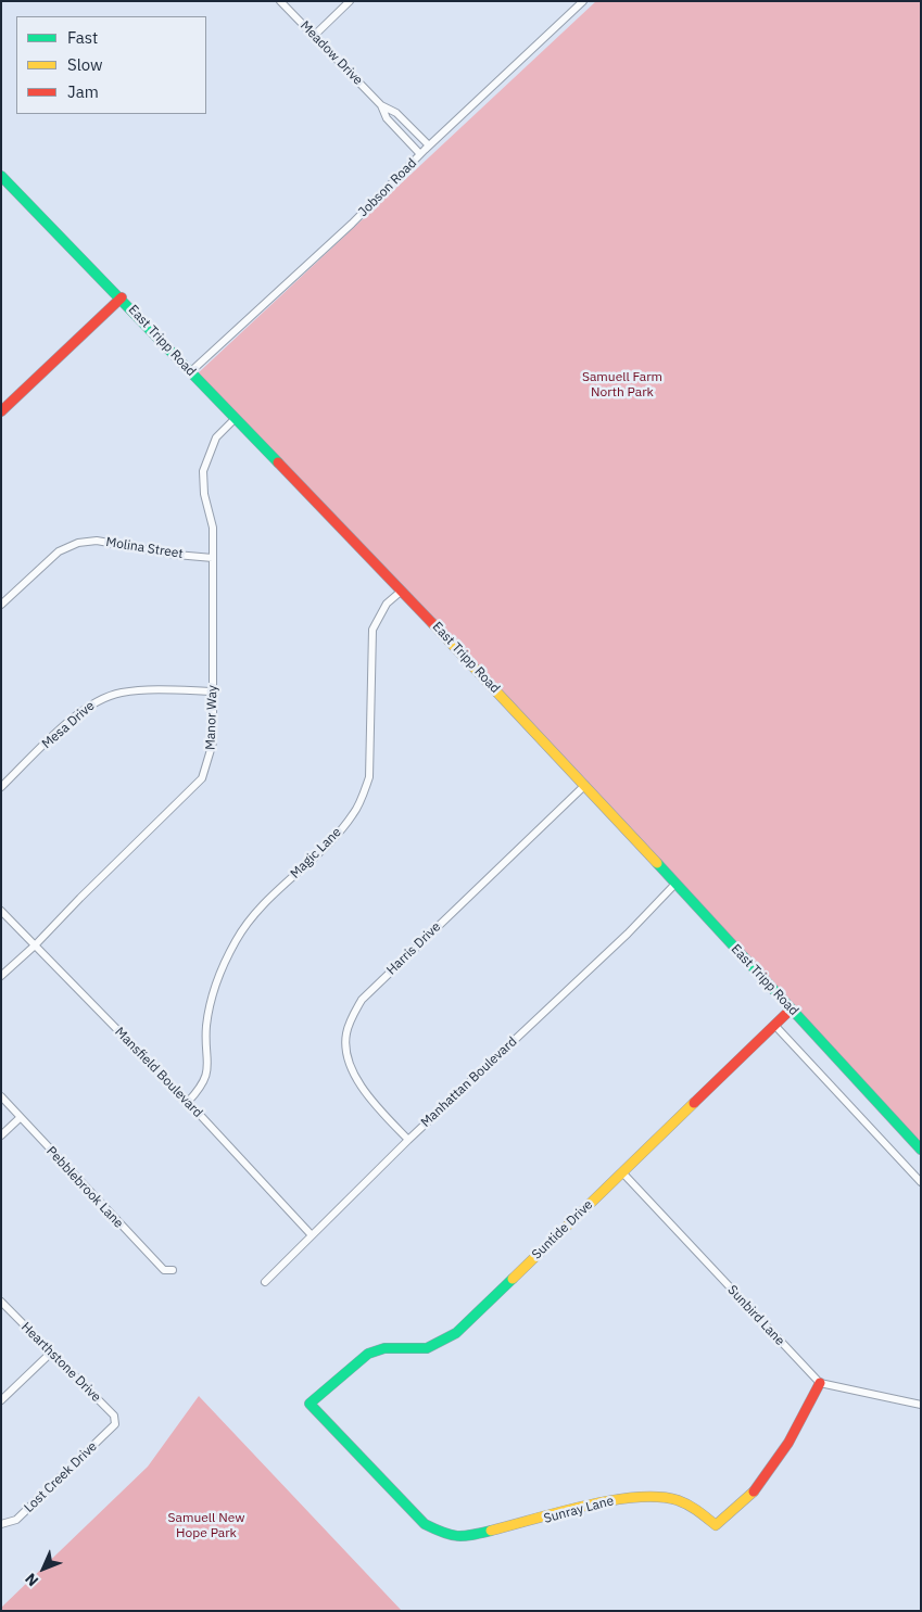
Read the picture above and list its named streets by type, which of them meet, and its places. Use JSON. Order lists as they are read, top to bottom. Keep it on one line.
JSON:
{"streets":{"street":["Meadow Drive","Jobson Road","East Tripp Road","Molina Street","Manor Way","Mesa Drive","Magic Lane","Harris Drive","Mansfield Boulevard","Manhattan Boulevard","Pebblebrook Lane","Suntide Drive","Sunbird Lane","Hearthstone Drive","Lost Creek Drive","Sunray Lane"]},"crossings":[["Meadow Drive","Jobson Road"],["Jobson Road","East Tripp Road"],["East Tripp Road","Manor Way"],["East Tripp Road","Magic Lane"],["East Tripp Road","Harris Drive"],["East Tripp Road","Manhattan Boulevard"],["East Tripp Road","Suntide Drive"],["Molina Street","Manor Way"],["Manor Way","Mesa Drive"],["Manor Way","Mansfield Boulevard"],["Magic Lane","Mansfield Boulevard"],["Harris Drive","Manhattan Boulevard"],["Mansfield Boulevard","Manhattan Boulevard"],["Suntide Drive","Sunbird Lane"],["Suntide Drive","Sunray Lane"],["Sunbird Lane","Sunray Lane"],["Hearthstone Drive","Lost Creek Drive"]],"parks":["Samuell Farm North Park","Samuell New Hope Park"],"legend":["Fast","Slow","Jam"],"north":"bottom left"}
